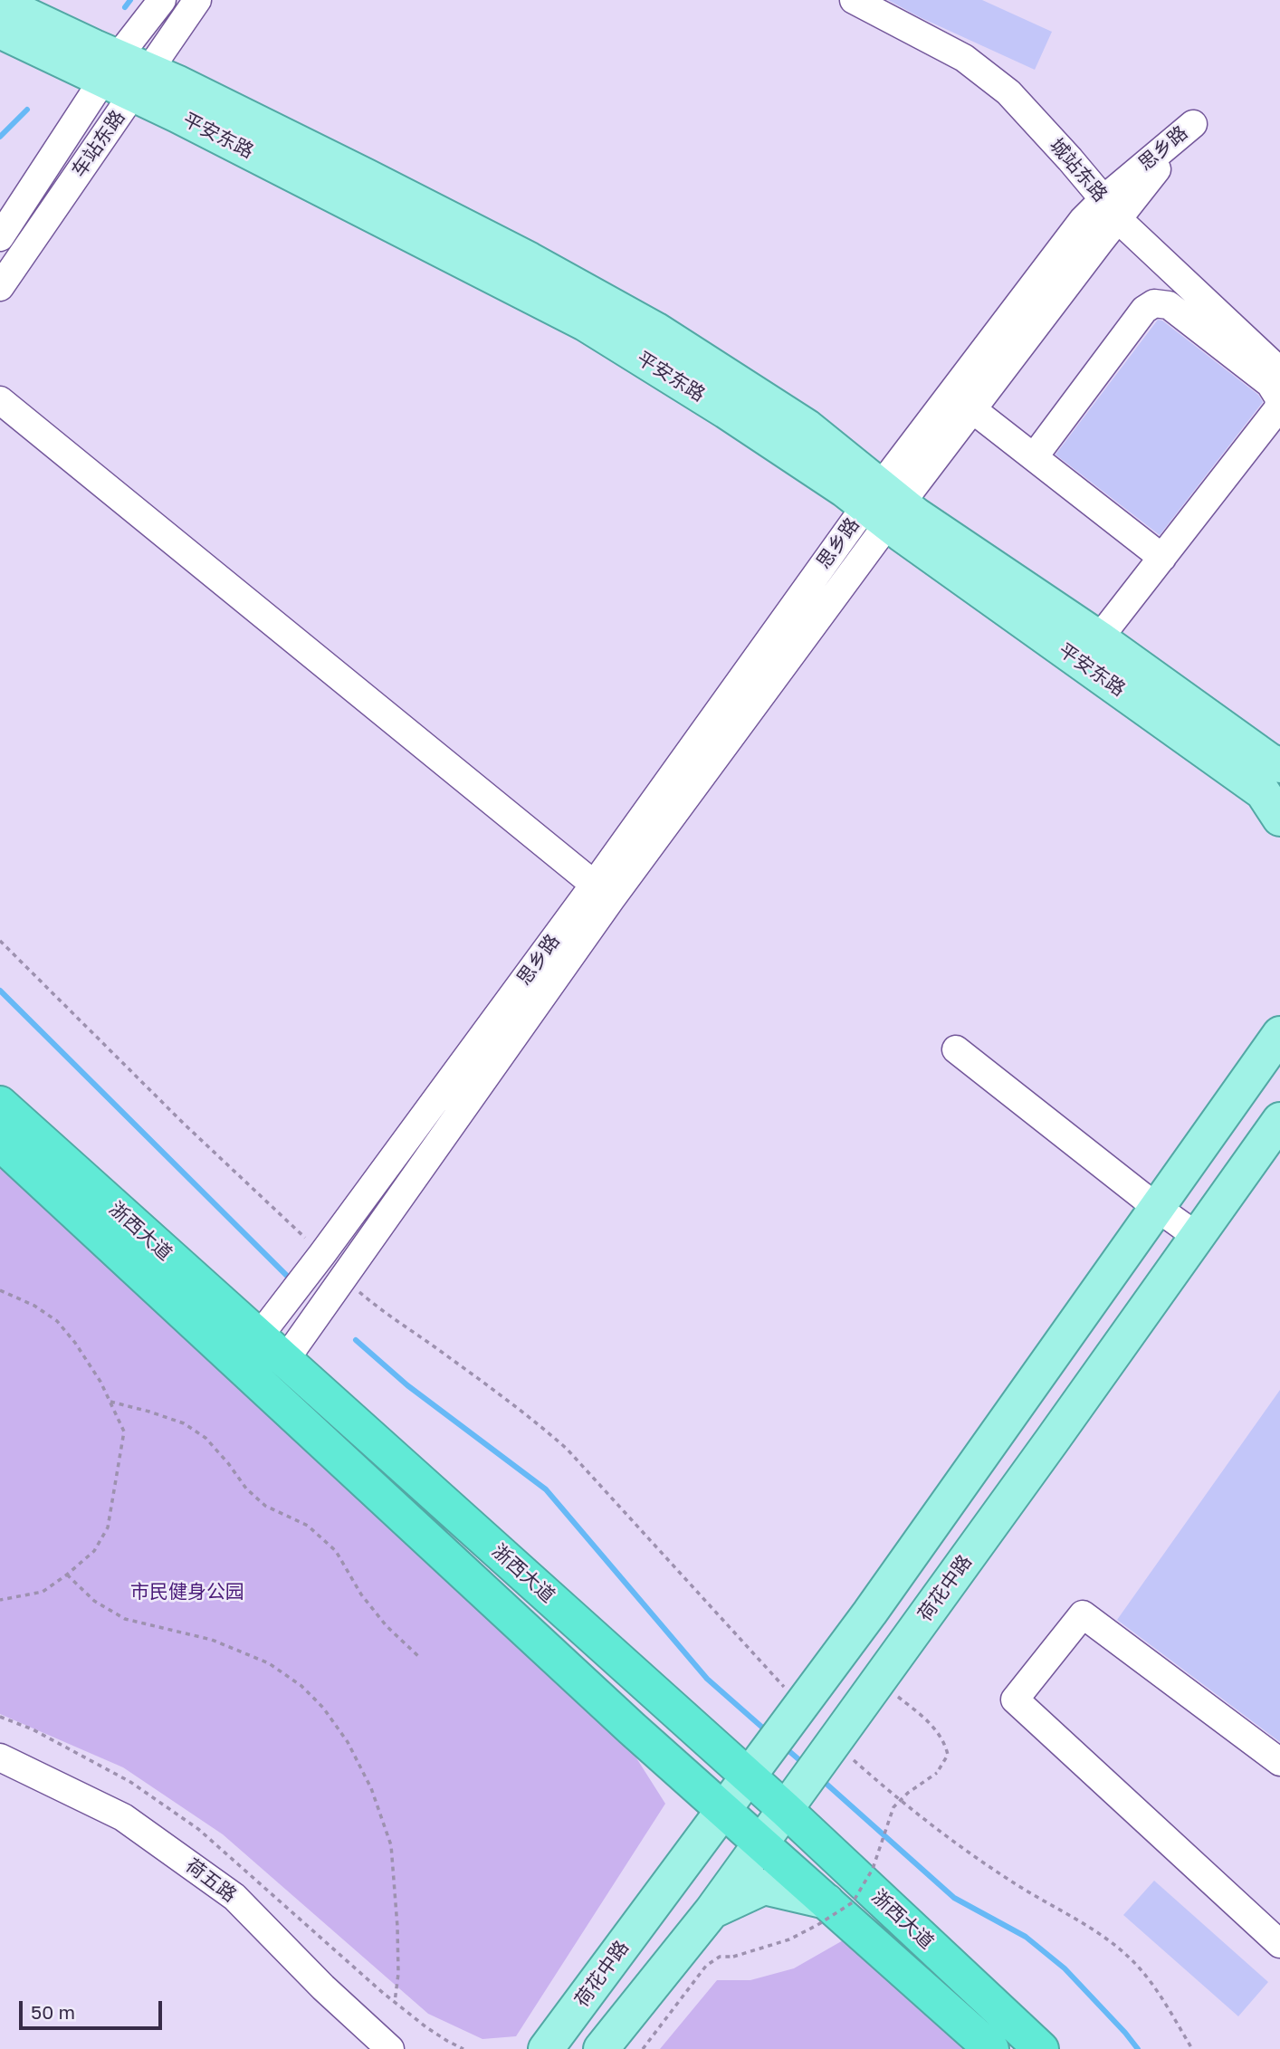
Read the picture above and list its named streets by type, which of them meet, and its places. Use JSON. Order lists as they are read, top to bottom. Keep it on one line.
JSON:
{"streets":{"highway":["浙西大道"],"main road":["平安东路","荷花中路"],"street":["车站东路","思乡路","城站东路","荷五路"]},"crossings":[["平安东路","车站东路"],["平安东路","思乡路"],["思乡路","城站东路"],["思乡路","浙西大道"],["浙西大道","荷花中路"]],"parks":["市民健身公园"],"scale_bar":"50 m"}
